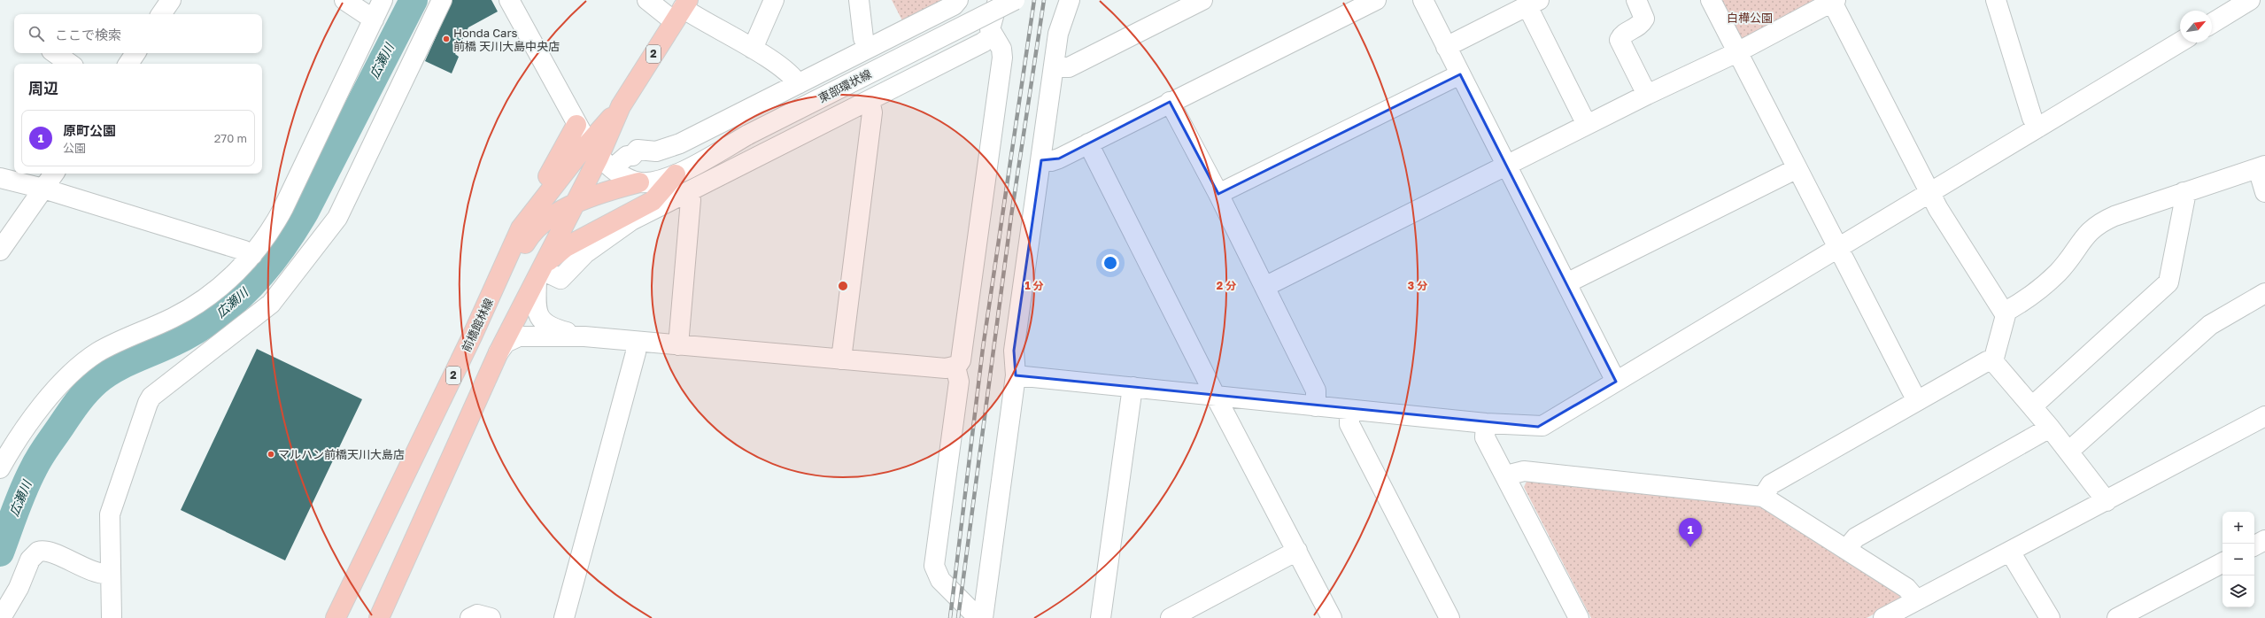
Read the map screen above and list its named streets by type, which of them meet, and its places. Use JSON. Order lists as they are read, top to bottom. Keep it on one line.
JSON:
{"streets":{"main road":["2","前橋館林線"],"street":["東部環状線"]},"water":["広瀬川"],"parks":["白樺公園"],"places":["Honda Cars 前橋 天川大島中央店","マルハン前橋天川大島店"],"north":"top right","page":{"search":"ここで検索","heading":"周辺","list":[{"mark":"1","name":"原町公園","note":"公園","value":"270 m"}],"map_buttons":["+","−"],"pins":"1"},"rings":["1 分","2 分","3 分"]}
